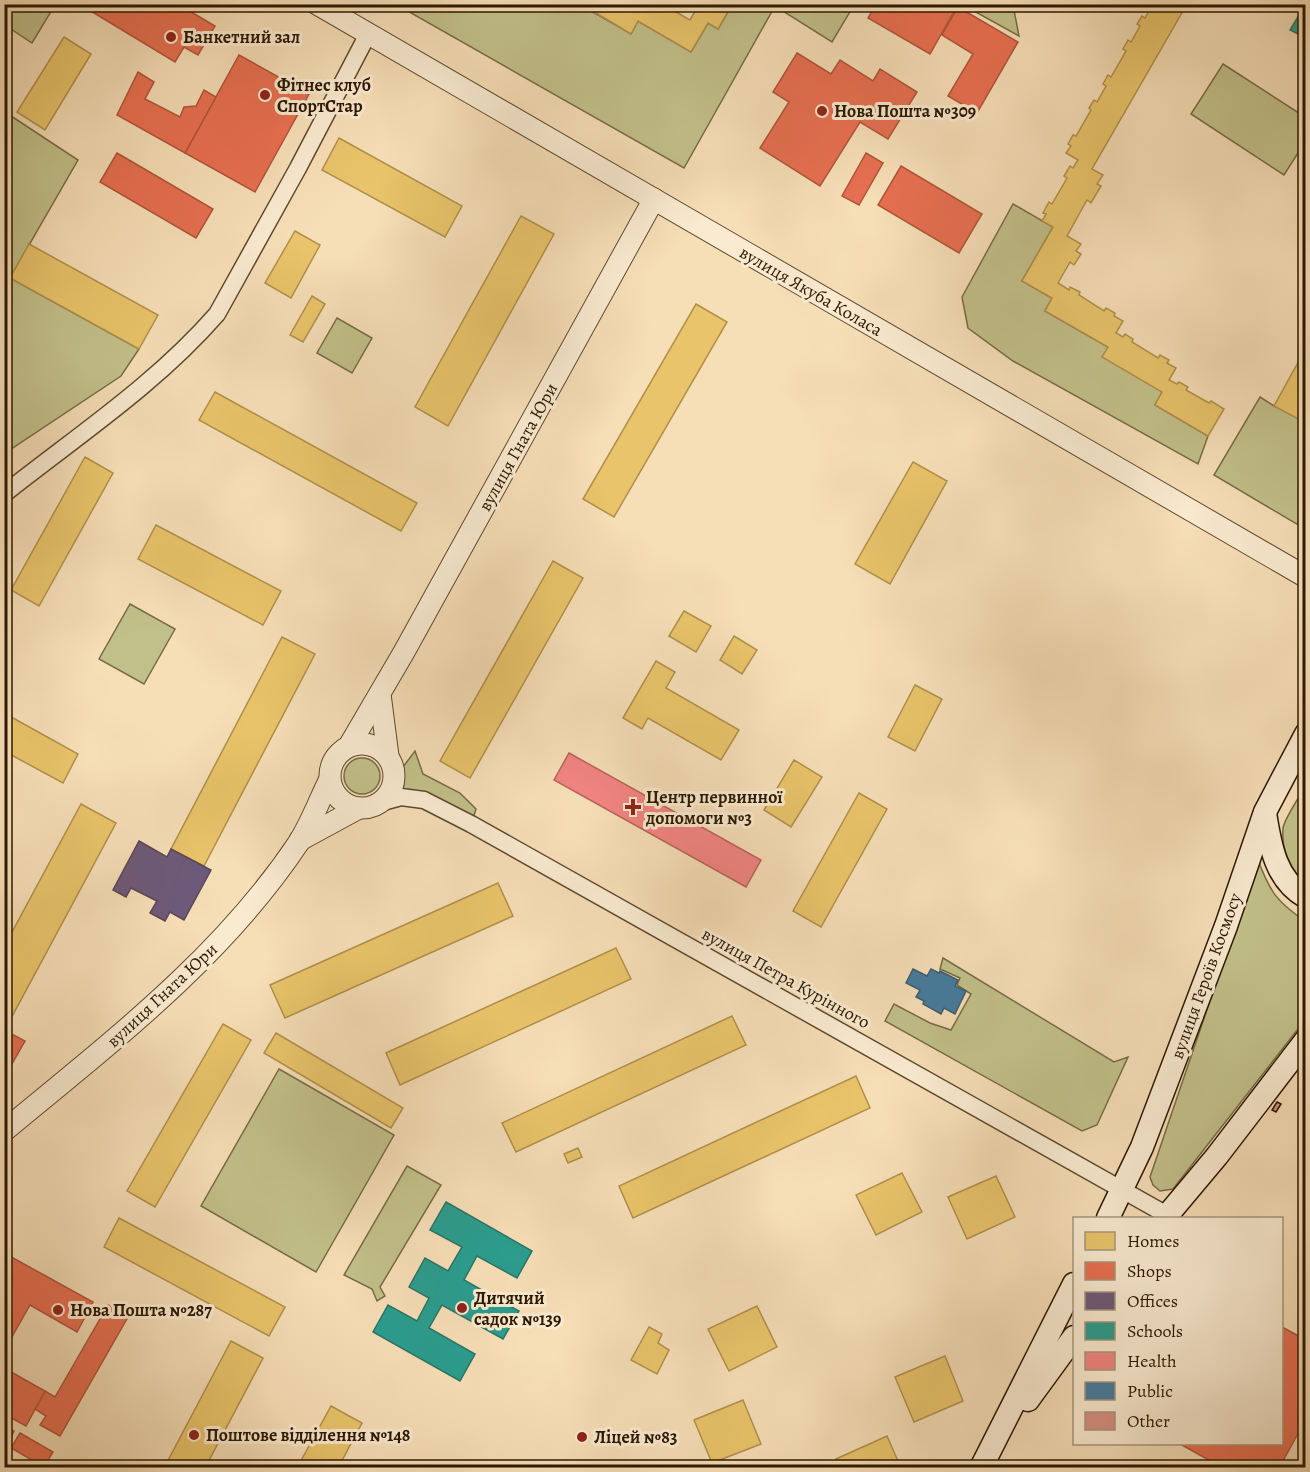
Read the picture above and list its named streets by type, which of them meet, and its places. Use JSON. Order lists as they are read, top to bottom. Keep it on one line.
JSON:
{"streets":{"main road":["вулиця Героїв Космосу"],"street":["вулиця Якуба Коласа","вулиця Гната Юри","вулиця Петра Курінного"]},"crossings":[["вулиця Якуба Коласа","вулиця Гната Юри"],["вулиця Гната Юри","вулиця Петра Курінного"],["вулиця Героїв Космосу","вулиця Петра Курінного"]],"places":{"other":["Банкетний зал","Фітнес клуб СпортСтар","Нова Пошта №309","Дитячий садок №139","Нова Пошта №287","Поштове відділення №148","Ліцей №83"],"health":["Центр первинної допомоги №3"]},"legend":["Homes","Shops","Offices","Schools","Health","Public","Other"]}
